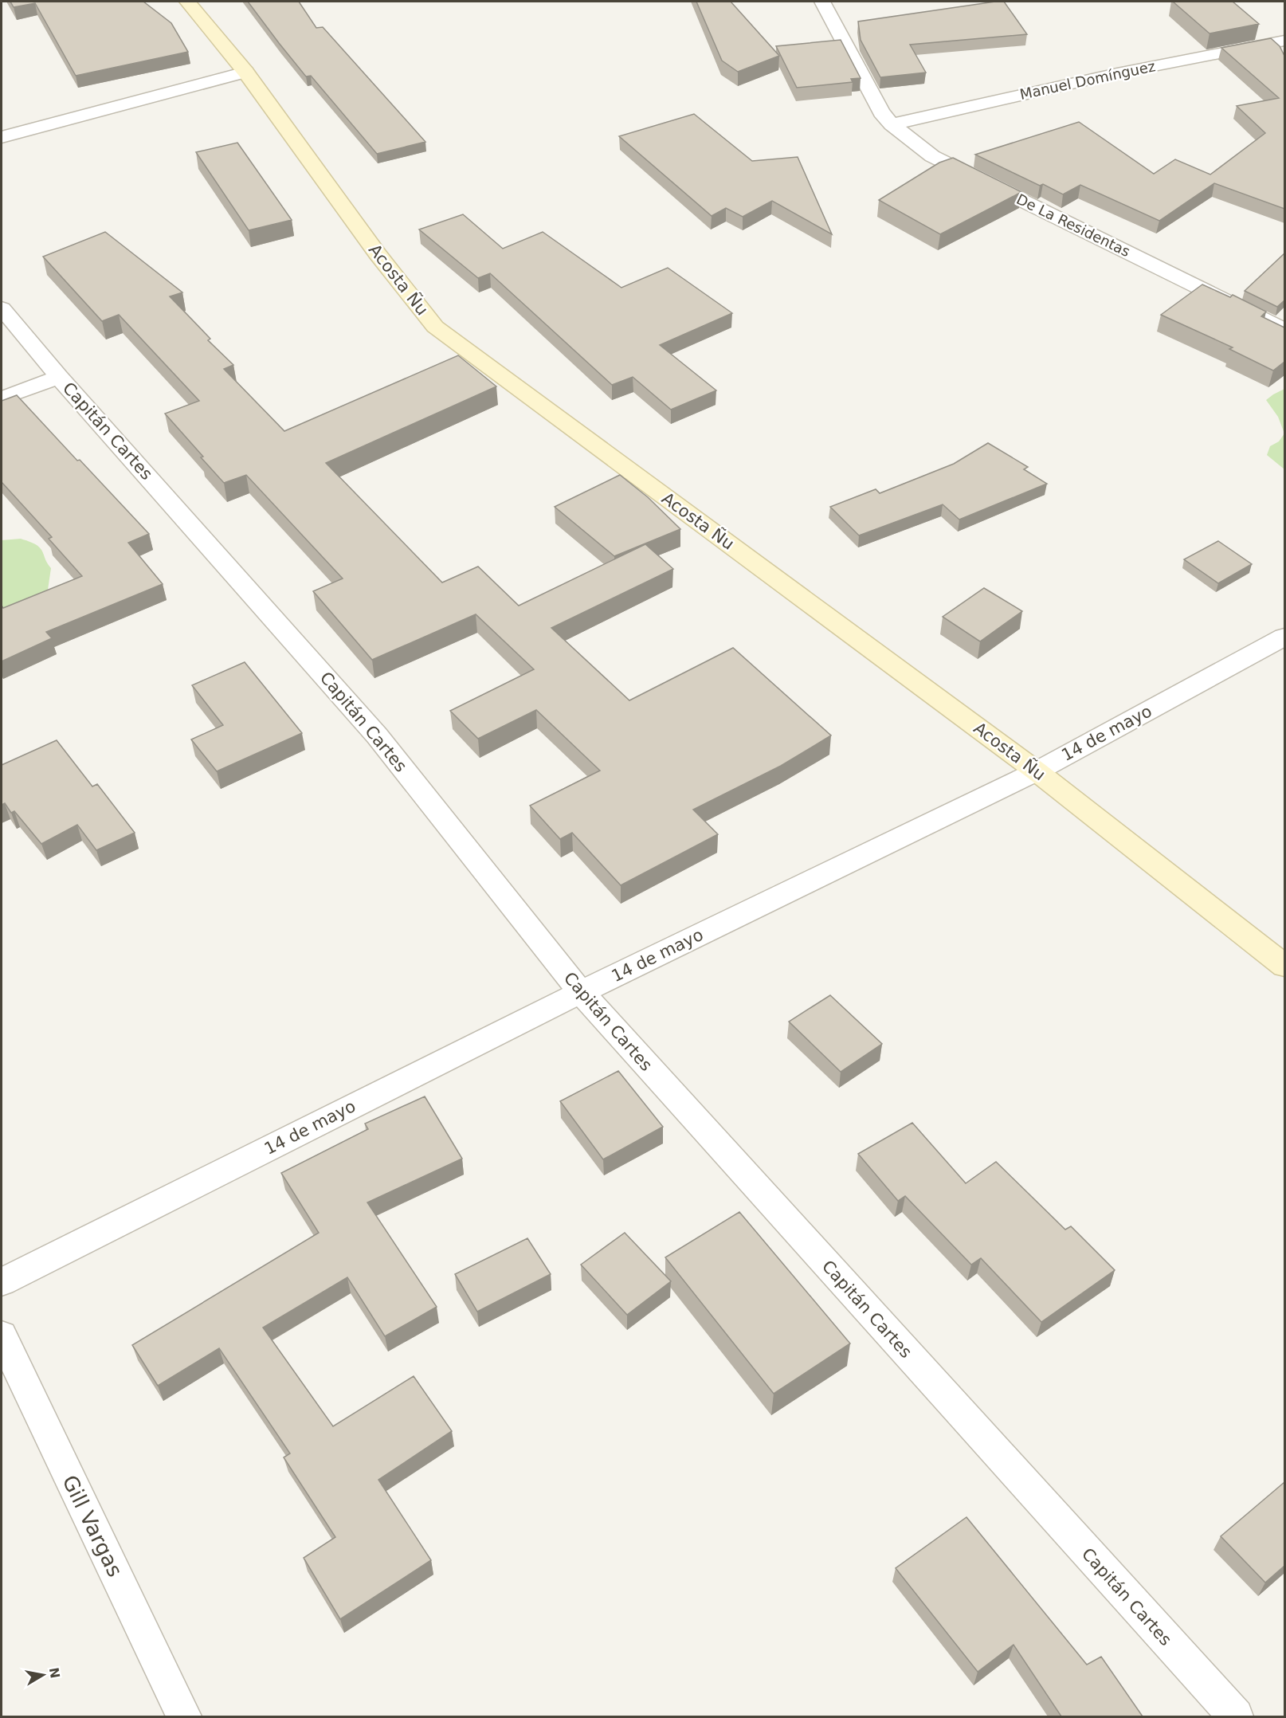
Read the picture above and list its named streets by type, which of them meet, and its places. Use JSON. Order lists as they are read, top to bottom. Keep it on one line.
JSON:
{"streets":{"street":["Manuel Domínguez","De La Residentas","Acosta Ñu","Capitán Cartes","14 de mayo","Gill Vargas"]},"crossings":[["Manuel Domínguez","De La Residentas"],["Acosta Ñu","14 de mayo"],["Capitán Cartes","14 de mayo"]],"north":"right"}
